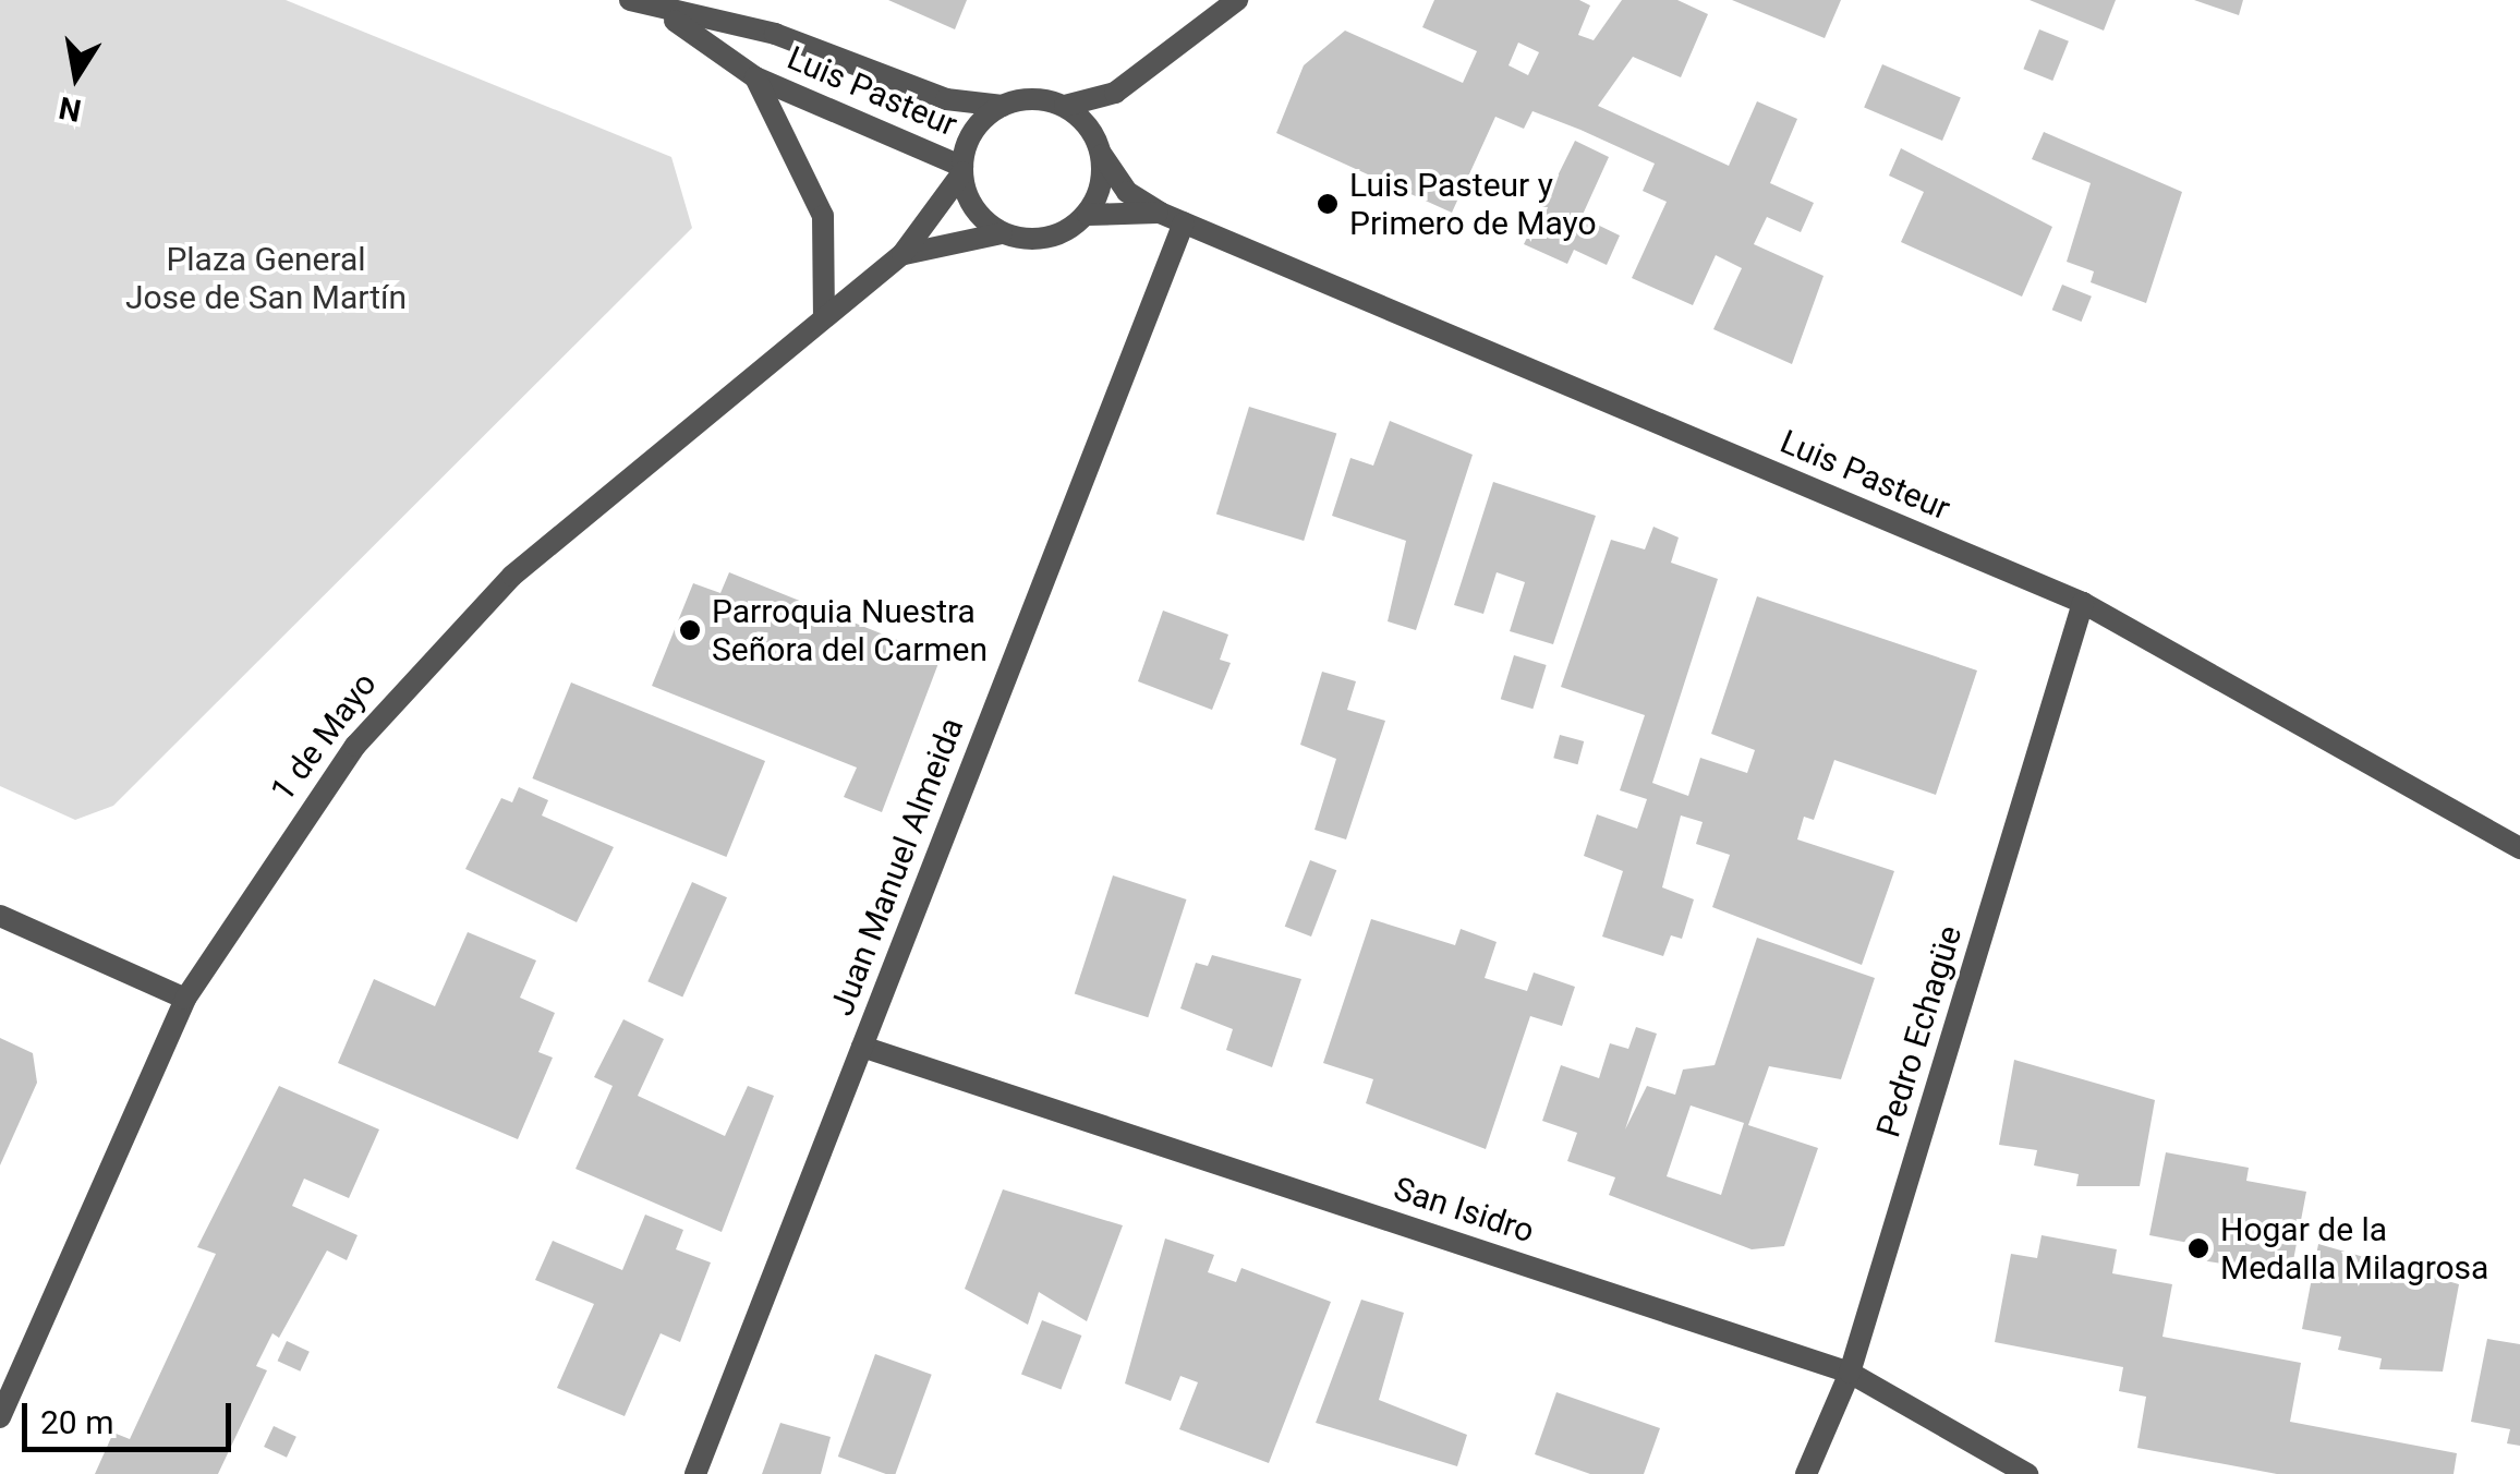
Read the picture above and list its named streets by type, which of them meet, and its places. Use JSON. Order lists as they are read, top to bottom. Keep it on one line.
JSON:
{"streets":{"street":["Luis Pasteur","1 de Mayo","Juan Manuel Almeida","Pedro Echagüe","San Isidro"]},"crossings":[["Luis Pasteur","1 de Mayo"],["Luis Pasteur","Juan Manuel Almeida"],["Luis Pasteur","Pedro Echagüe"],["Juan Manuel Almeida","San Isidro"],["Pedro Echagüe","San Isidro"]],"parks":["Plaza General Jose de San Martín"],"places":["Luis Pasteur y Primero de Mayo","Parroquia Nuestra Señora del Carmen","Hogar de la Medalla Milagrosa"],"scale_bar":"20 m","north":"bottom"}
